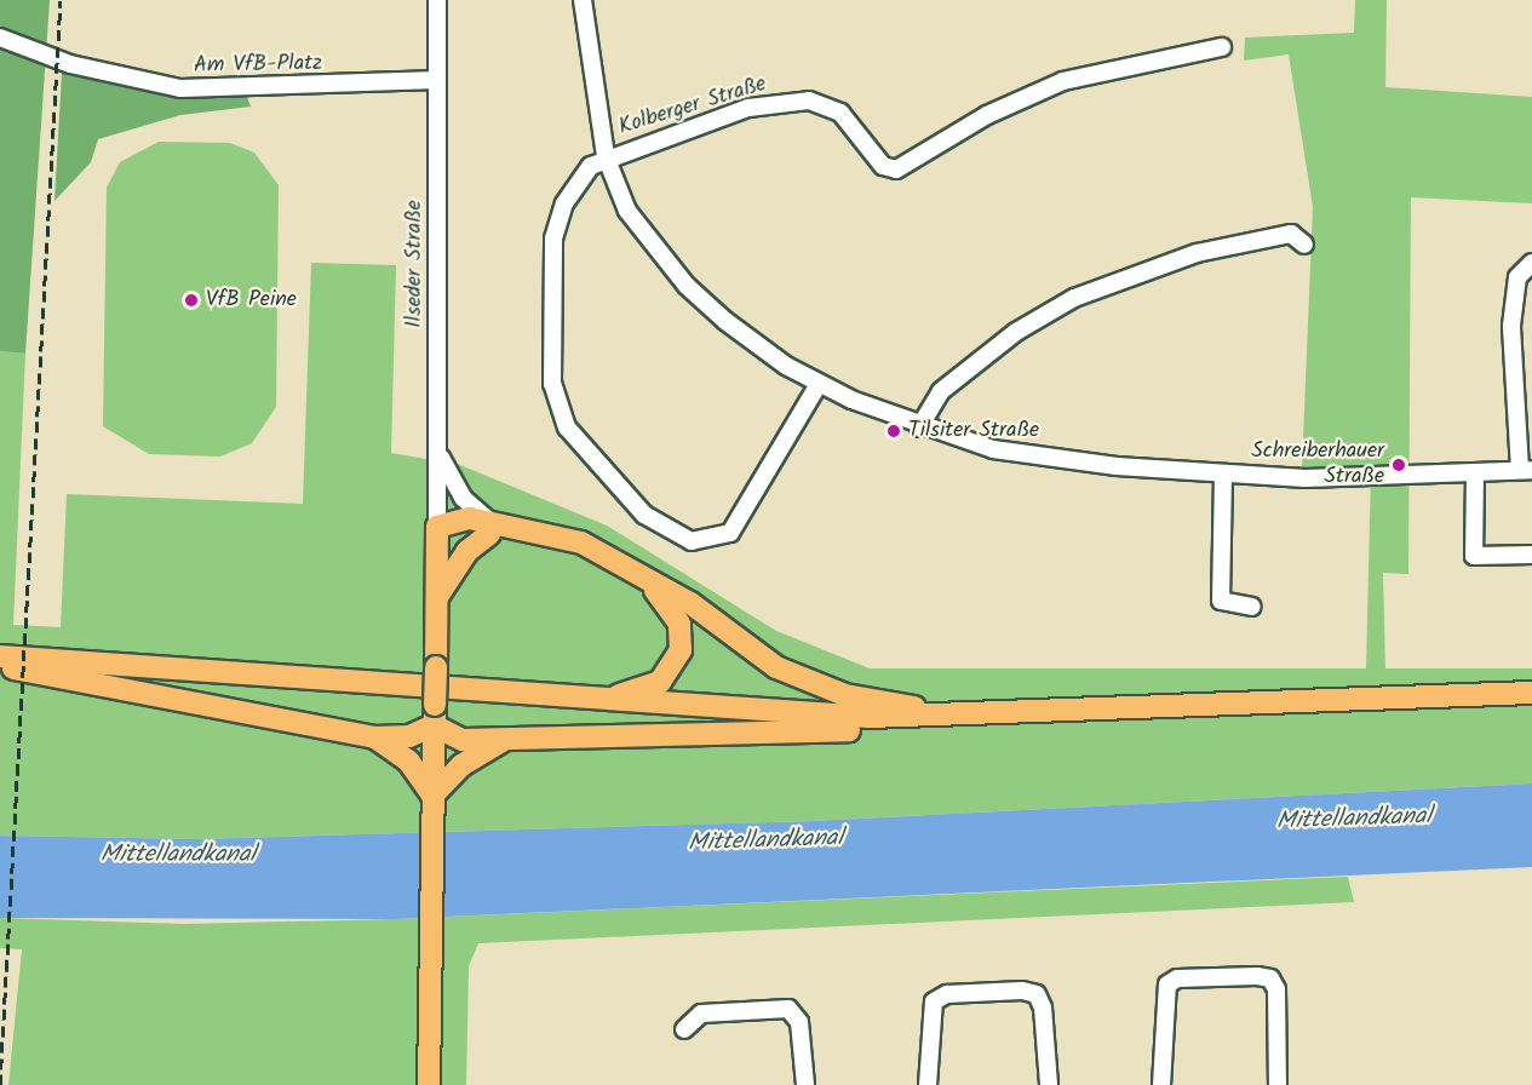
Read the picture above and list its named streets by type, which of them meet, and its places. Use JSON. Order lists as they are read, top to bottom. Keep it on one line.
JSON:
{"streets":{"street":["Am VfB-Platz","Kolberger Straße","Ilseder Straße"]},"crossings":[["Am VfB-Platz","Ilseder Straße"]],"water":["Mittellandkanal"],"places":["VfB Peine","Tilsiter Straße","Schreiberhauer Straße"]}
